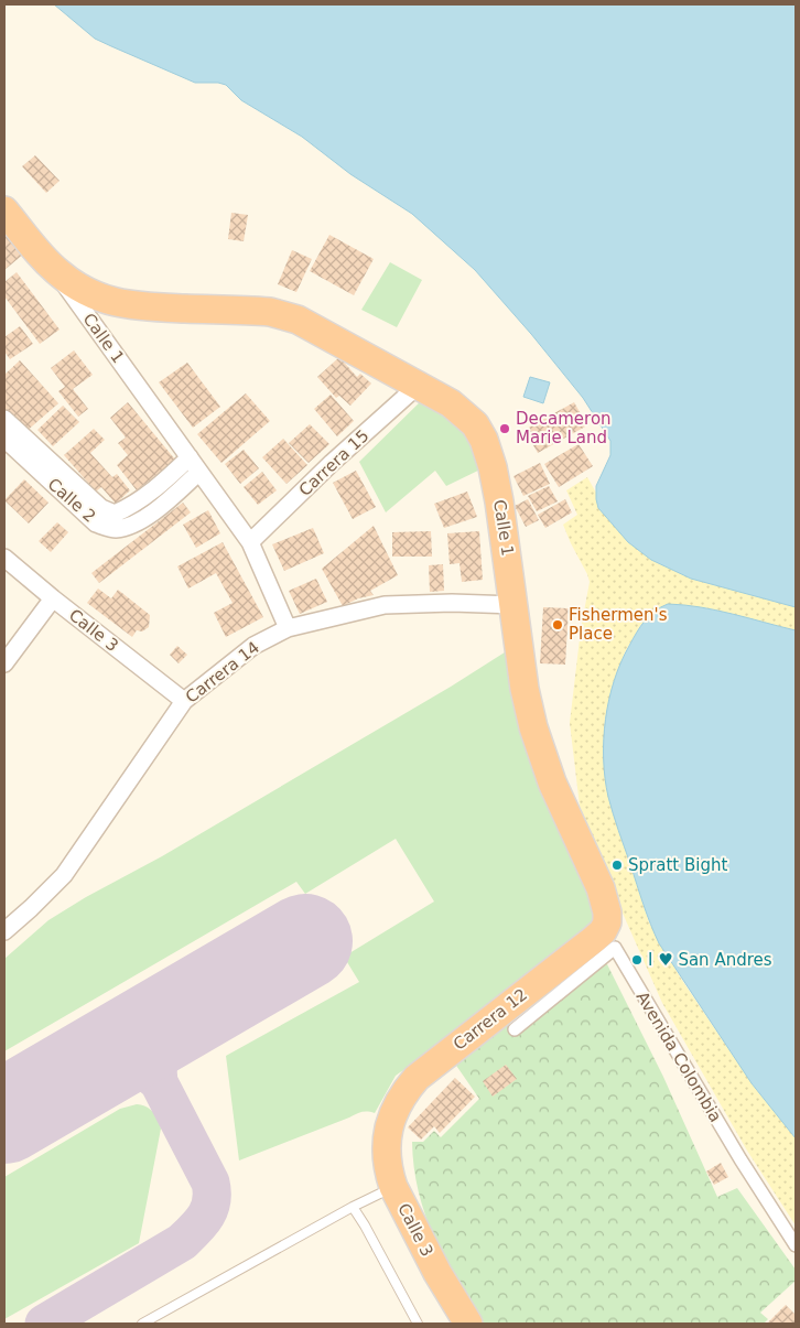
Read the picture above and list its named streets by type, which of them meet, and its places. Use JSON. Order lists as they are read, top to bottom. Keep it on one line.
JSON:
{"streets":{"highway":["Calle 1","Calle 3","Carrera 12"],"street":["Carrera 15","Calle 2","Carrera 14","Avenida Colombia"]},"crossings":[["Calle 1","Carrera 15"],["Calle 1","Calle 2"],["Calle 1","Carrera 14"],["Calle 1","Carrera 12"],["Calle 3","Carrera 14"],["Calle 3","Carrera 12"]],"places":["Decameron Marie Land","Fishermen's Place","Spratt Bight","I ♥ San Andres"]}
